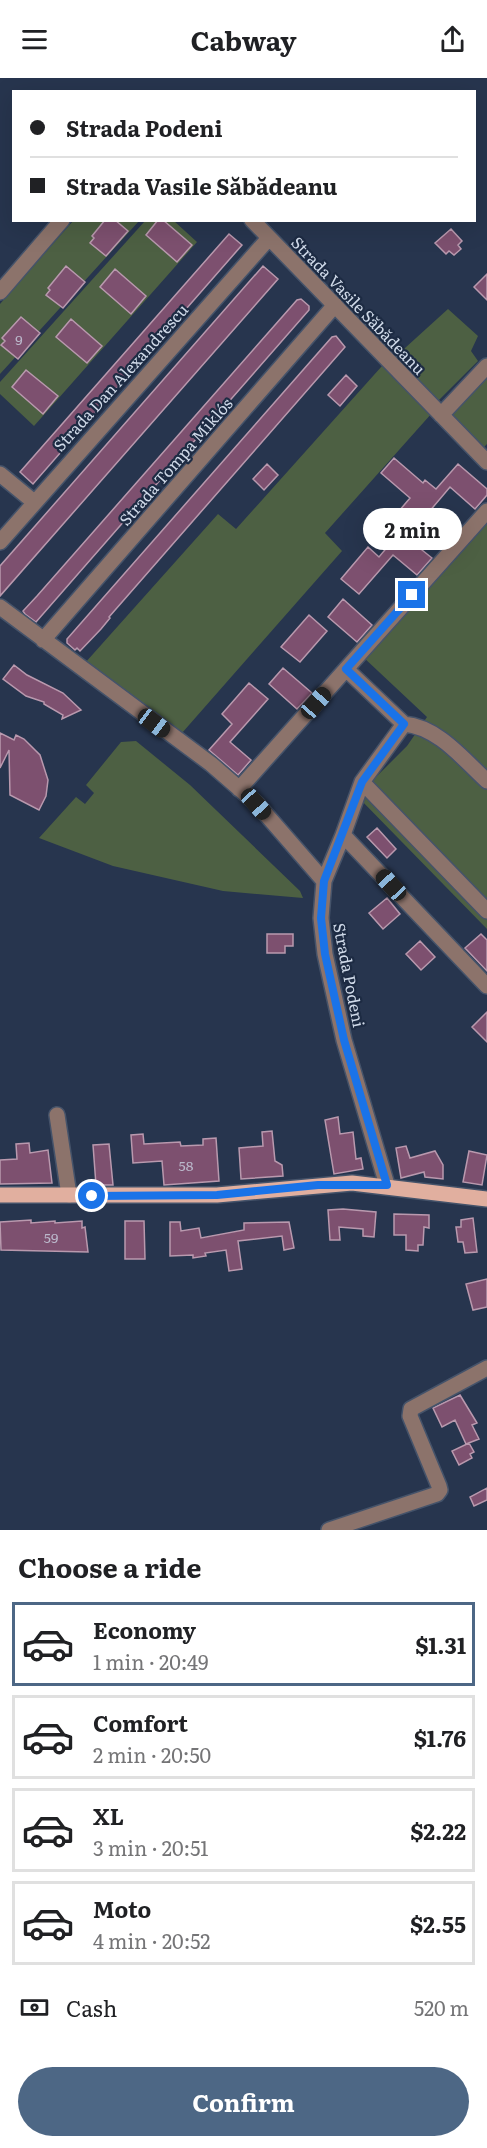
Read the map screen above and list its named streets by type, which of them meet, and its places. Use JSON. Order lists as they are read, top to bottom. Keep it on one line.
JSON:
{"streets":{"street":["Strada Vasile Săbădeanu","Strada Dan Alexandrescu","Strada Tompa Miklós","Strada Podeni"]},"crossings":[["Strada Vasile Săbădeanu","Strada Dan Alexandrescu"],["Strada Vasile Săbădeanu","Strada Tompa Miklós"]],"house_numbers":["9","58","59"],"page":{"header":"Cabway","banner":["Strada Podeni","Strada Vasile Săbădeanu"],"bubble":"2 min","heading":"Choose a ride","list":[{"name":"Economy","note":"1 min · 20:49","value":"$1.31"},{"name":"Comfort","note":"2 min · 20:50","value":"$1.76"},{"name":"XL","note":"3 min · 20:51","value":"$2.22"},{"name":"Moto","note":"4 min · 20:52","value":"$2.55"}],"pay":["Cash","520 m"],"buttons":"Confirm"}}
